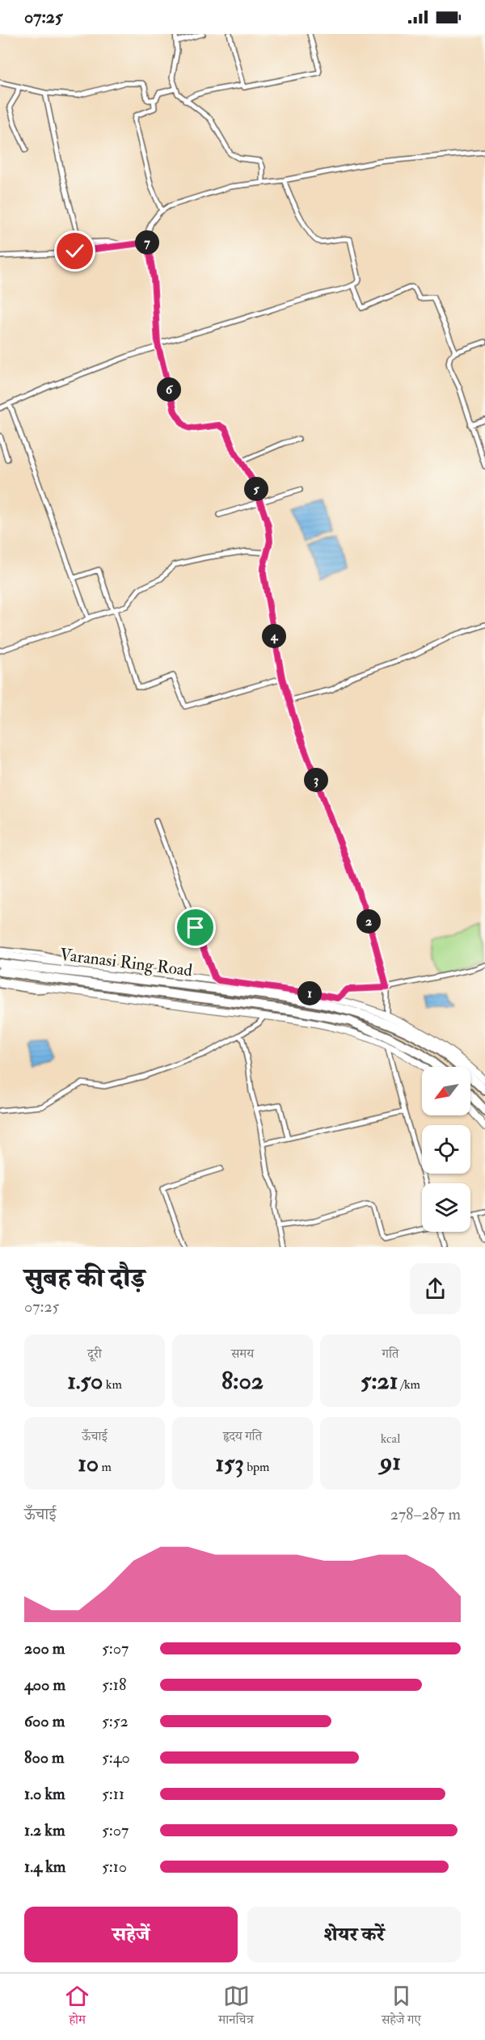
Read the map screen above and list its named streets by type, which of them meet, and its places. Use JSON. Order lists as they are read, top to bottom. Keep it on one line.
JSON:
{"streets":{"highway":["Varanasi Ring Road"]},"north":"bottom left","page":{"status":"07:25","pins":["7","6","5","4","3","2","1"],"heading":["सुबह की दौड़","07:25"],"stats":[["दूरी","1.50 km"],["समय","8:02"],["गति","5:21 /km"],["ऊँचाई","10 m"],["हृदय गति","153 bpm"],["kcal","91"]],"chart":["ऊँचाई","278–287 m"],"list":[{"name":"200 m","note":"5:07"},{"name":"400 m","note":"5:18"},{"name":"600 m","note":"5:52"},{"name":"800 m","note":"5:40"},{"name":"1.0 km","note":"5:11"},{"name":"1.2 km","note":"5:07"},{"name":"1.4 km","note":"5:10"}],"buttons":["सहेजें","शेयर करें"],"tabs":["होम","मानचित्र","सहेजे गए"]}}
